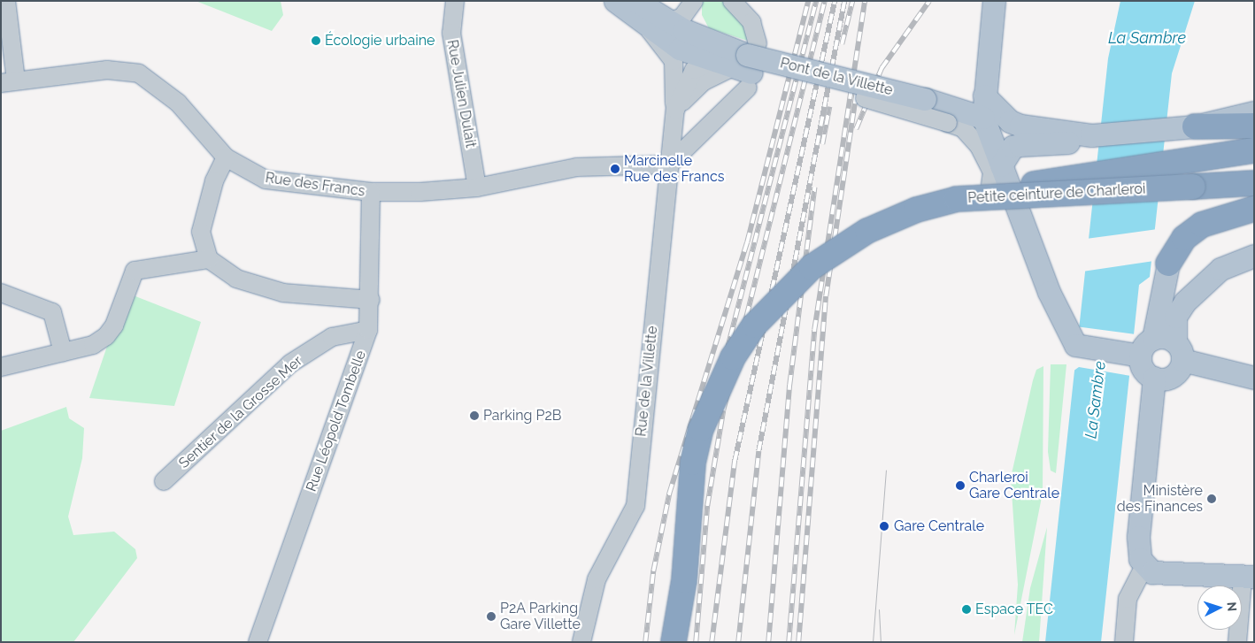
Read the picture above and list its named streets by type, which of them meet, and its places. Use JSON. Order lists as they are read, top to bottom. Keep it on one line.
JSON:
{"streets":{"highway":["Petite ceinture de Charleroi"],"main road":["Pont de la Villette"],"street":["Rue Julien Dulait","Rue des Francs","Rue de la Villette","Sentier de la Grosse Mer","Rue Léopold Tombelle"]},"crossings":[["Pont de la Villette","Rue de la Villette"],["Rue Julien Dulait","Rue des Francs"],["Rue des Francs","Rue de la Villette"],["Rue des Francs","Rue Léopold Tombelle"],["Sentier de la Grosse Mer","Rue Léopold Tombelle"]],"water":["La Sambre"],"places":["Écologie urbaine","Marcinelle Rue des Francs","Parking P2B","Charleroi Gare Centrale","Ministère des Finances","Gare Centrale","Espace TEC","P2A Parking Gare Villette"],"north":"right"}
